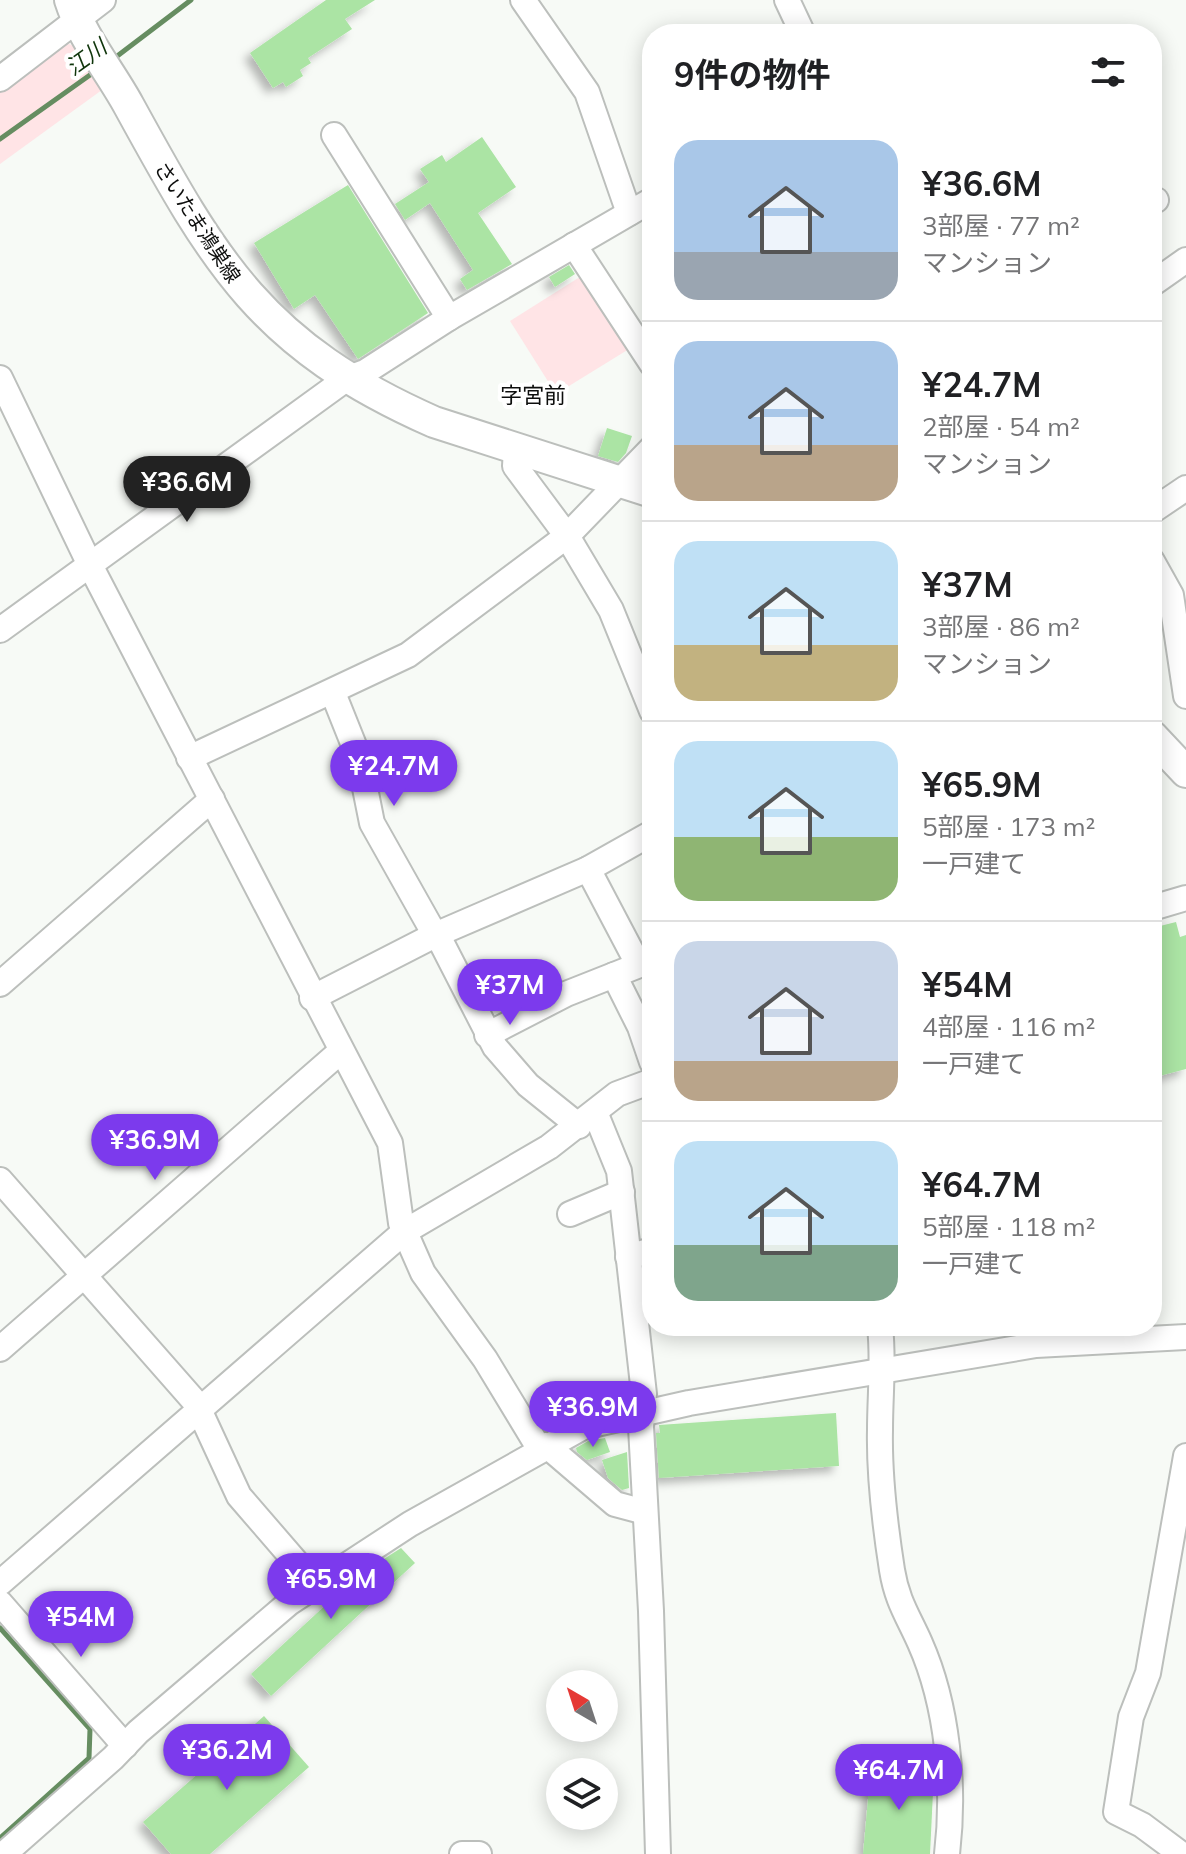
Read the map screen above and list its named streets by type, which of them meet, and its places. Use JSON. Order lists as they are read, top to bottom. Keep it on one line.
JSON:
{"streets":{"main road":["さいたま鴻巣線"]},"districts":["字宮前"],"water":["江川"],"north":"top left","page":{"heading":"9件の物件","list":[{"name":"¥36.6M","note":"3部屋 · 77 m² · マンション"},{"name":"¥24.7M","note":"2部屋 · 54 m² · マンション"},{"name":"¥37M","note":"3部屋 · 86 m² · マンション"},{"name":"¥65.9M","note":"5部屋 · 173 m² · 一戸建て"},{"name":"¥54M","note":"4部屋 · 116 m² · 一戸建て"},{"name":"¥64.7M","note":"5部屋 · 118 m² · 一戸建て"}],"price":["¥36.6M","¥24.7M","¥37M","¥36.9M","¥36.9M","¥65.9M","¥54M","¥36.2M","¥64.7M"]}}
